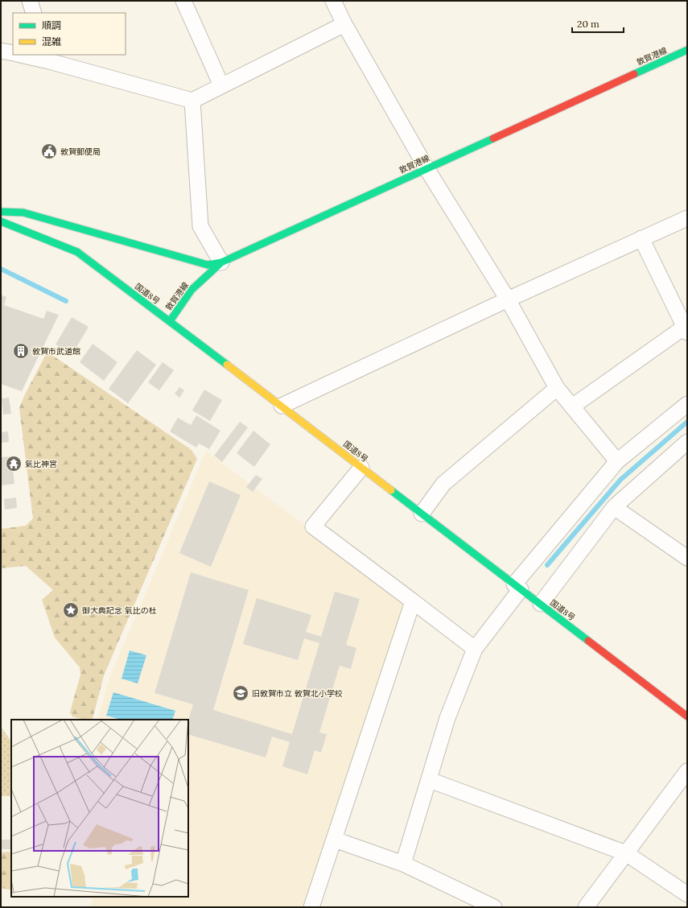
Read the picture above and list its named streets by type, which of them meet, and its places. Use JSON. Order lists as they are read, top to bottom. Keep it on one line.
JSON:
{"streets":{"main road":["敦賀港線","国道8号"]},"crossings":[["敦賀港線","国道8号"]],"places":{"public building":["敦賀郵便局"],"building":["敦賀市武道館"],"temple":["氣比神宮"],"place":["御大典記念 氣比の杜"],"school or university":["旧敦賀市立 敦賀北小学校"]},"legend":["順調","混雑"],"scale_bar":"20 m"}
